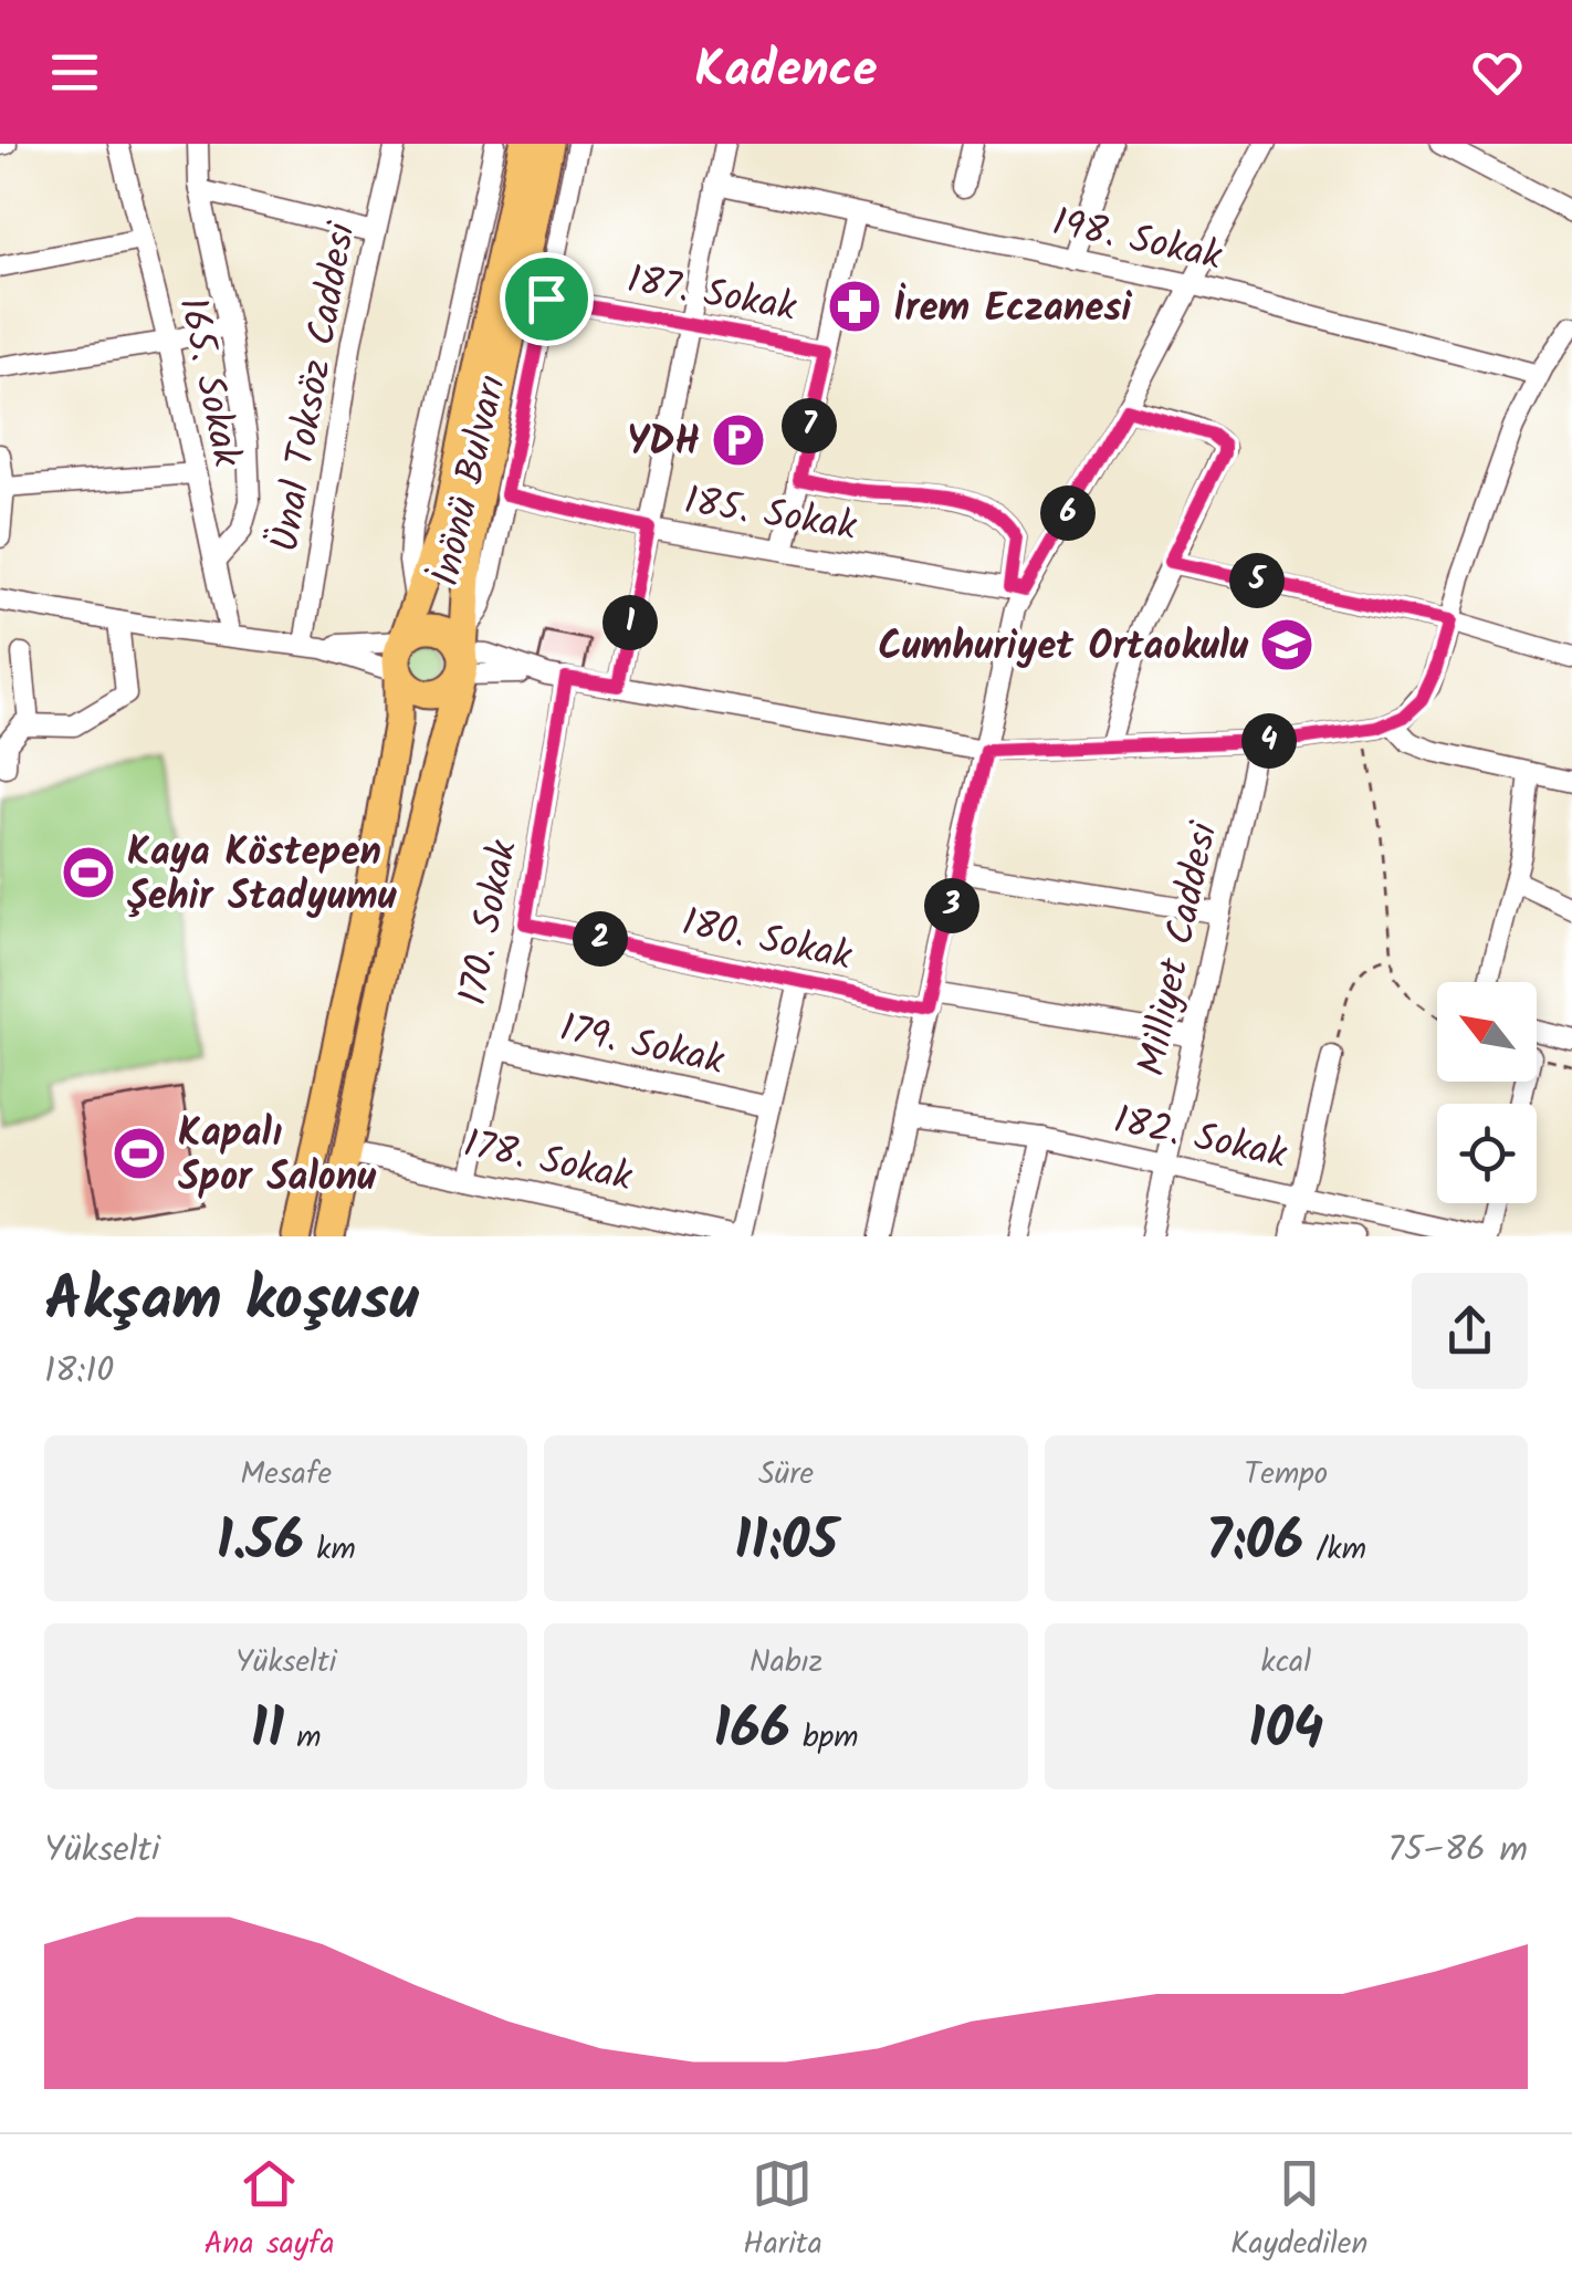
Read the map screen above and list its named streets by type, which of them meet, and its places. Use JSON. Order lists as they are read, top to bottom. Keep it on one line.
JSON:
{"streets":{"highway":["İnönü Bulvarı"],"street":["198. Sokak","187. Sokak","165. Sokak","Ünal Toksöz Caddesi","185. Sokak","170. Sokak","180. Sokak","Milliyet Caddesi","179. Sokak","182. Sokak","178. Sokak"]},"crossings":[["187. Sokak","İnönü Bulvarı"],["İnönü Bulvarı","185. Sokak"],["İnönü Bulvarı","178. Sokak"],["170. Sokak","180. Sokak"],["170. Sokak","179. Sokak"],["170. Sokak","178. Sokak"],["180. Sokak","Milliyet Caddesi"],["Milliyet Caddesi","182. Sokak"]],"places":{"pharmacy":["İrem Eczanesi"],"parking":["YDH"],"school or university":["Cumhuriyet Ortaokulu"],"sports":["Kaya Köstepen Şehir Stadyumu","Kapalı Spor Salonu"]},"north":"top left","page":{"header":"Kadence","pins":["7","6","5","1","4","3","2"],"heading":["Akşam koşusu","18:10"],"stats":[["Mesafe","1.56 km"],["Süre","11:05"],["Tempo","7:06 /km"],["Yükselti","11 m"],["Nabız","166 bpm"],["kcal","104"]],"chart":["Yükselti","75–86 m"],"tabs":["Ana sayfa","Harita","Kaydedilen"]}}
